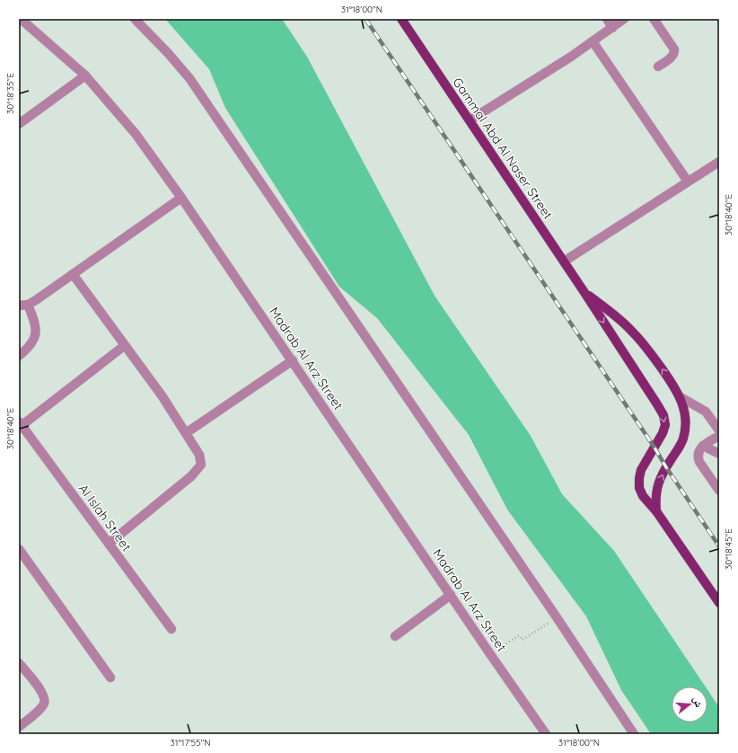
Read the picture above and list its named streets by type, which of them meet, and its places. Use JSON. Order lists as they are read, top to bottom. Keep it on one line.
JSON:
{"streets":{"main road":["Gammal Abd Al Naser Street"],"street":["Madrab Al Arz Street","Al Islah Street"]},"north":"right","coordinates":["31°18'00\"N","30°18'35\"E","30°18'40\"E","30°18'45\"E","31°17'55\"N"]}
